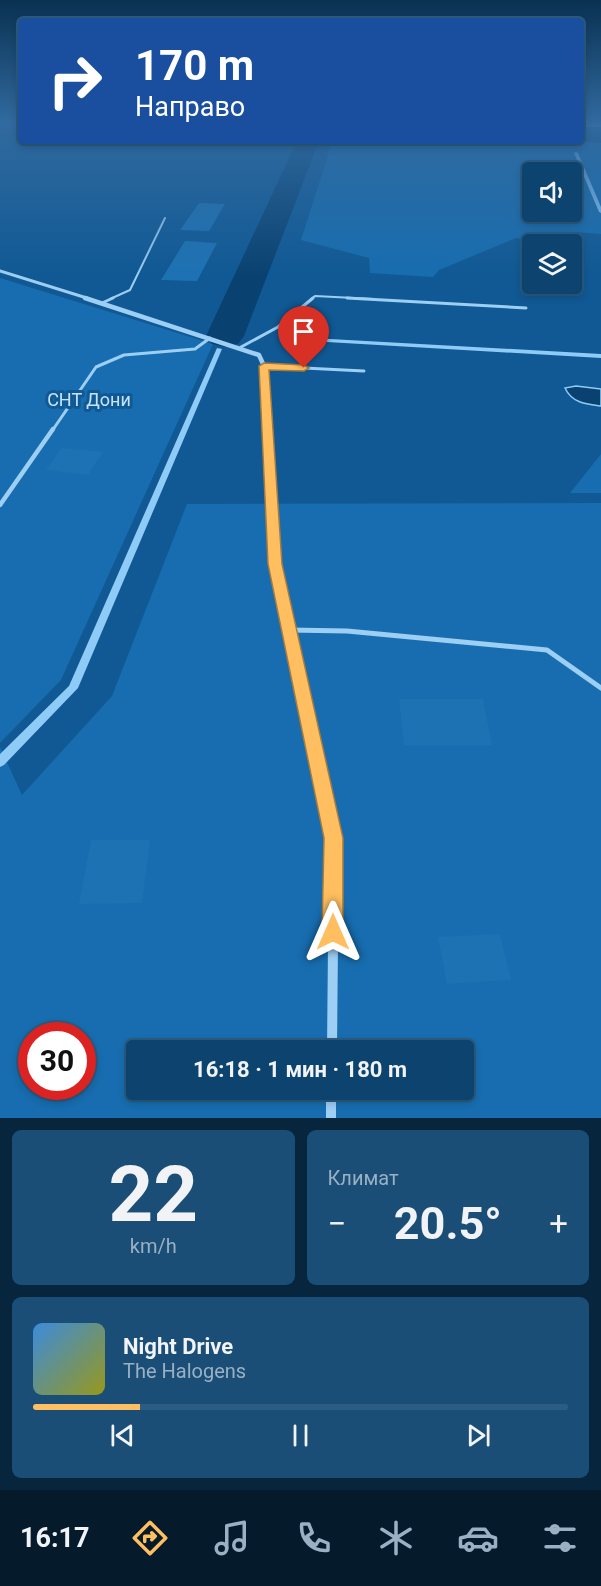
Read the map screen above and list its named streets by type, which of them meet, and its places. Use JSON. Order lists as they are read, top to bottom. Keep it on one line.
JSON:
{"parks":["СНТ Дони"],"page":{"turn":["170 m","Направо"],"limit":"30","trip":"16:18 · 1 мин · 180 m","tile":[["22","km/h"],"Климат"],"heat":["−","20.5°","+"],"song":["Night Drive","The Halogens"],"tabs":"16:17"}}
